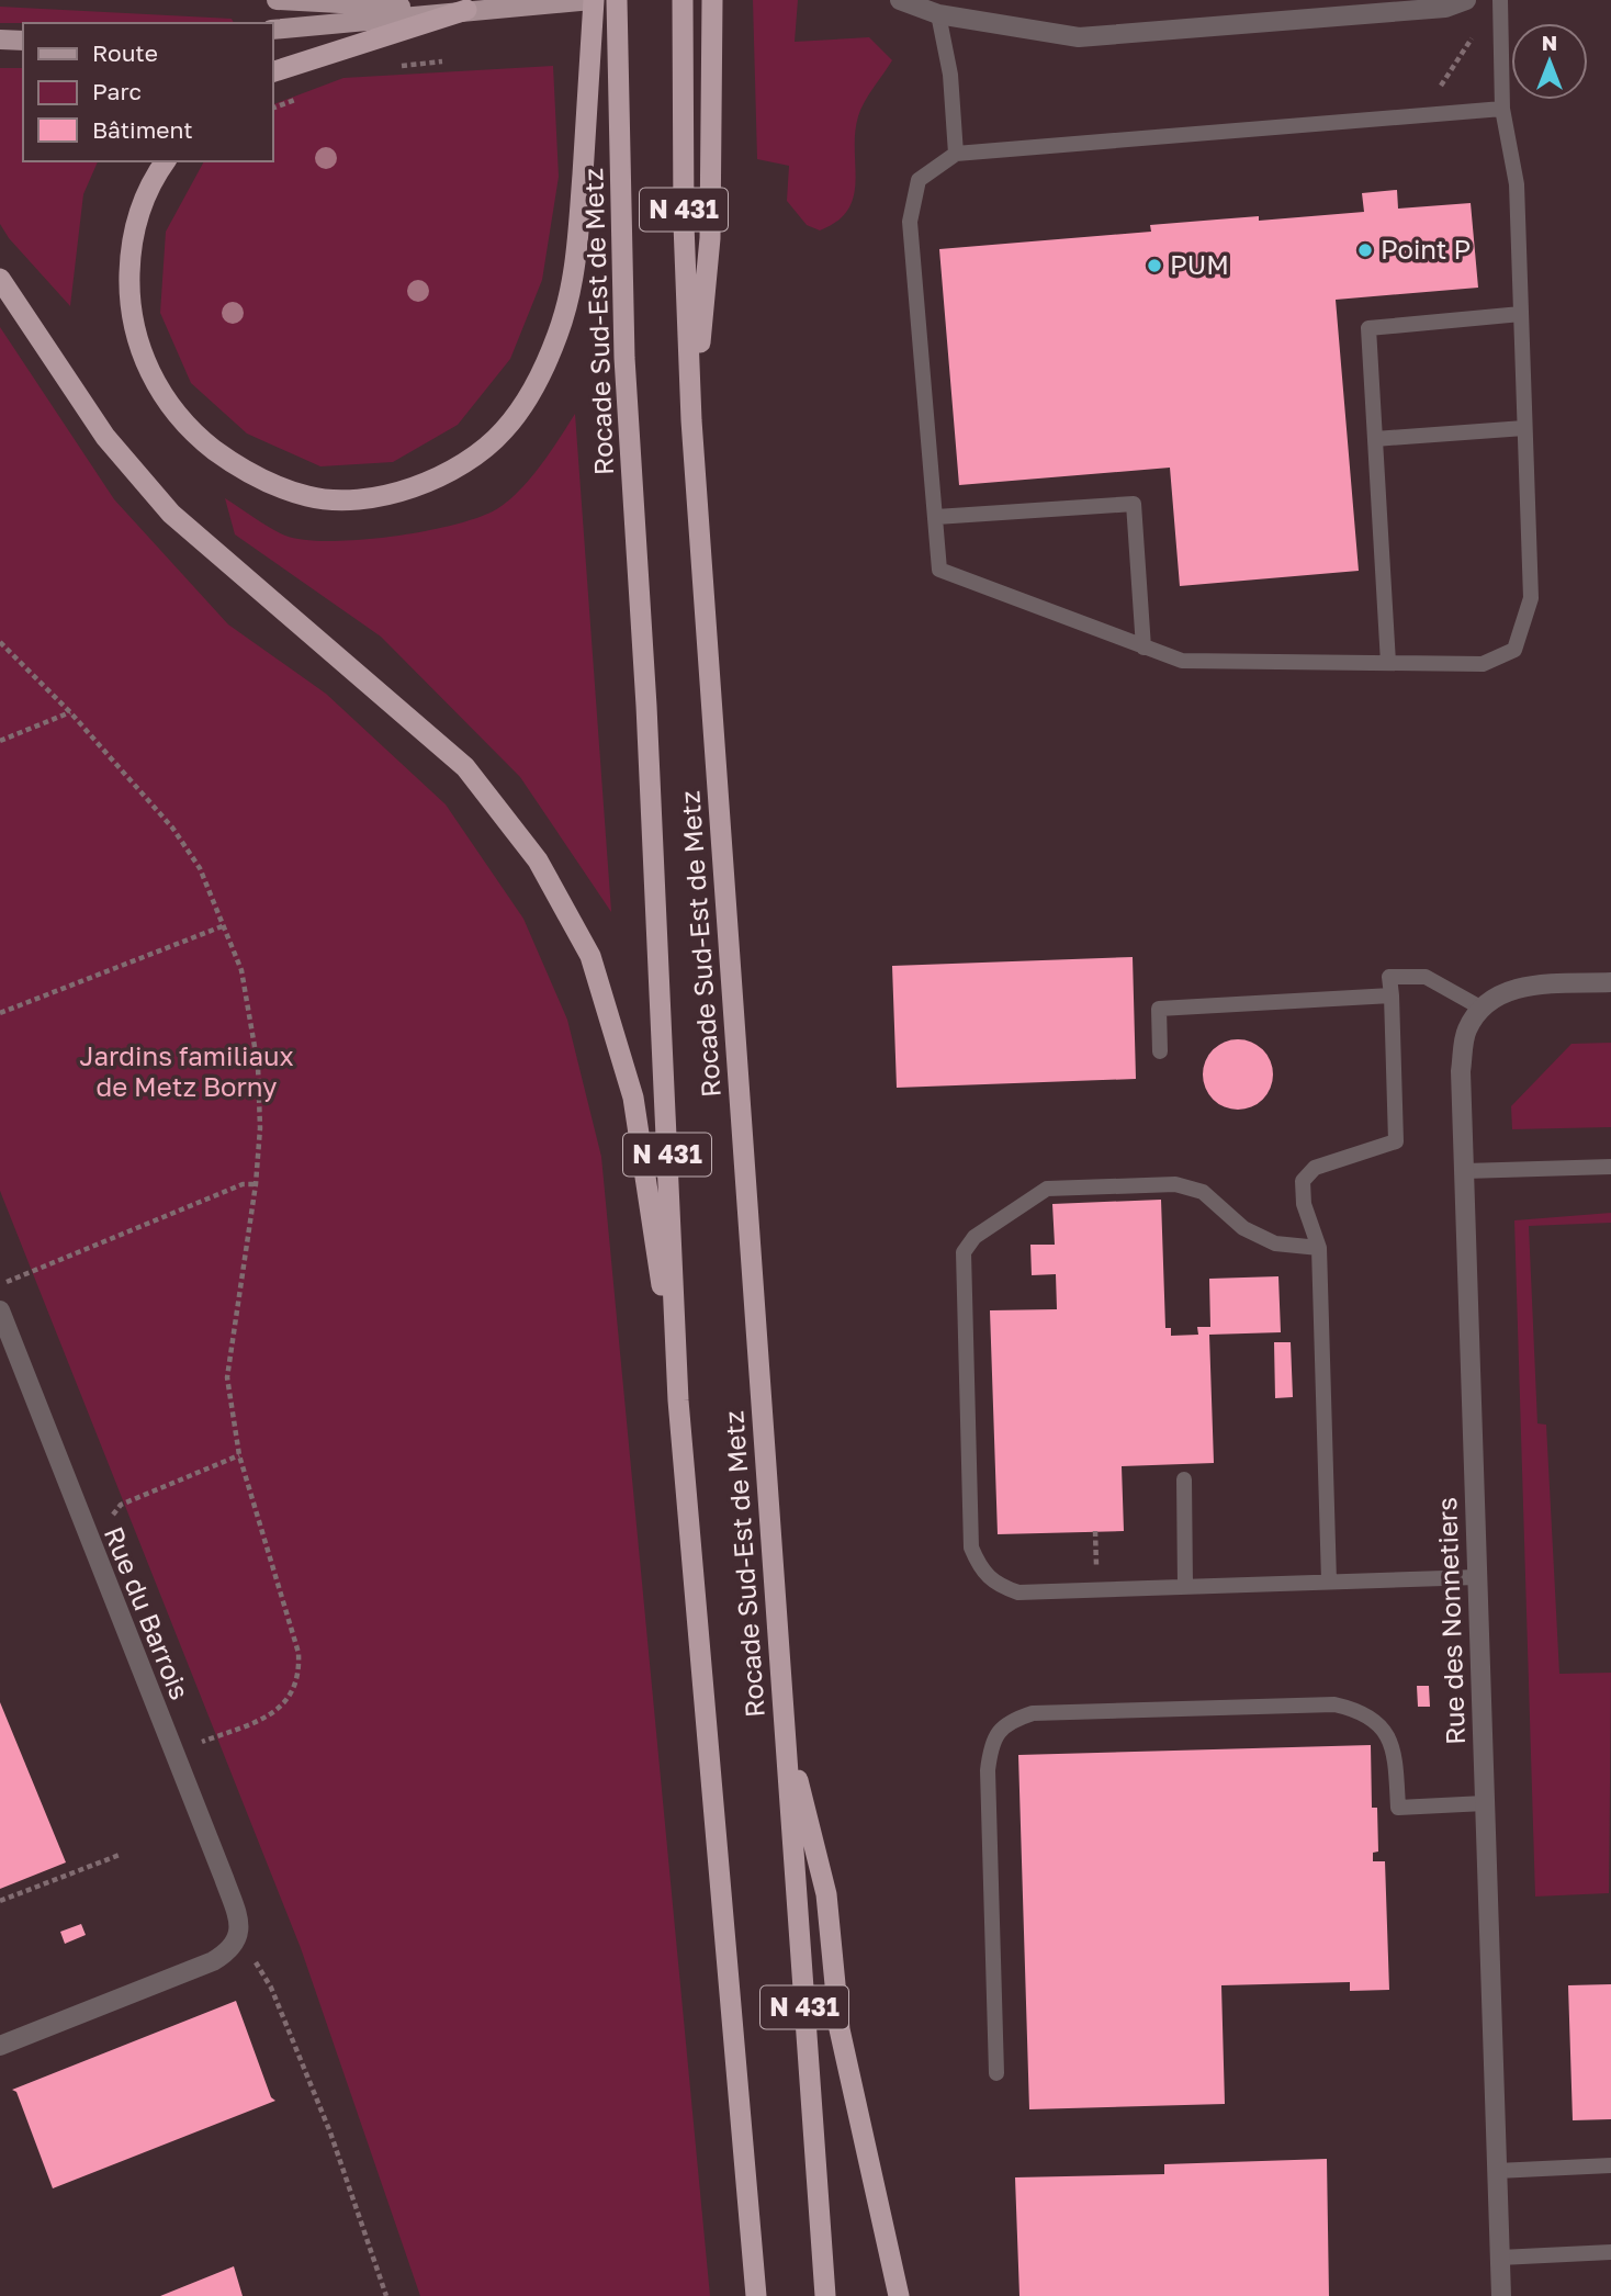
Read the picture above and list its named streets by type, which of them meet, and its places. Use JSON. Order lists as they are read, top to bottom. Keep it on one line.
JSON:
{"streets":{"highway":["N 431","Rocade Sud-Est de Metz"],"street":["Rue du Barrois","Rue des Nonnetiers"]},"parks":["Jardins familiaux de Metz Borny"],"places":["Point P","PUM"],"legend":["Route","Parc","Bâtiment"],"north":"top"}
